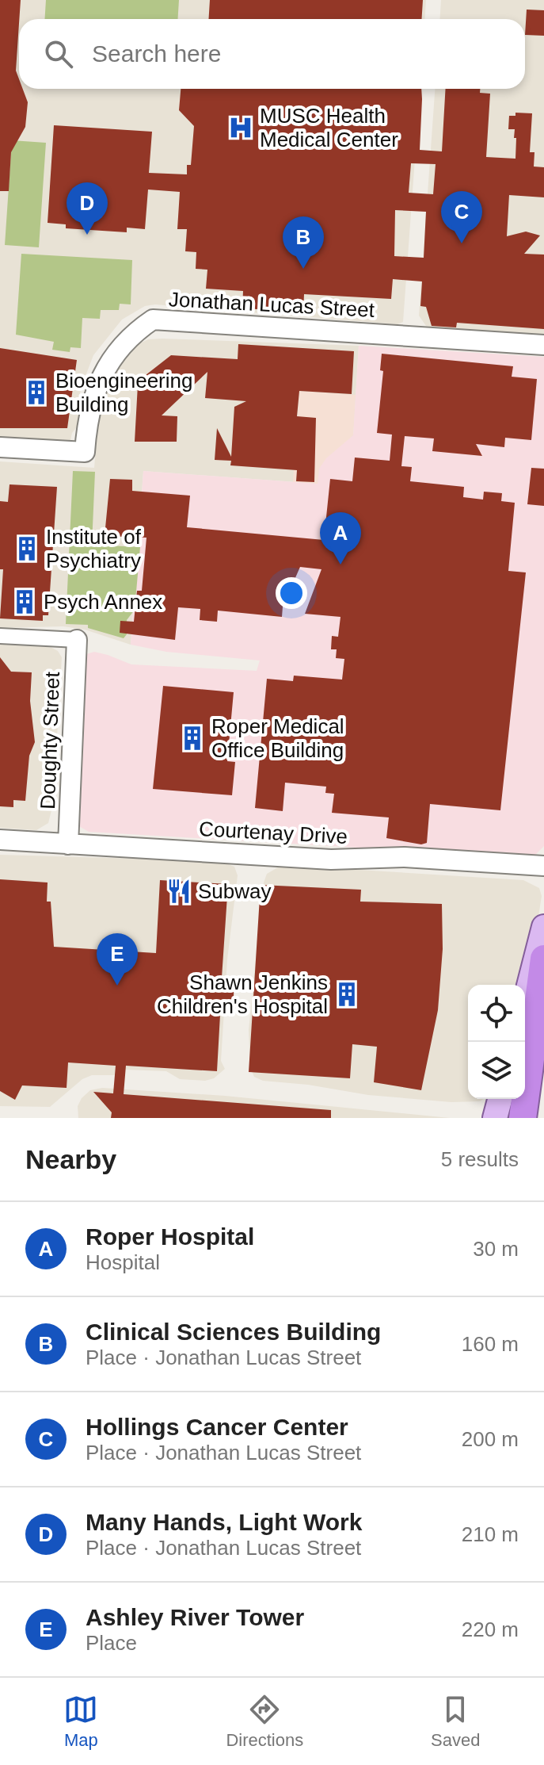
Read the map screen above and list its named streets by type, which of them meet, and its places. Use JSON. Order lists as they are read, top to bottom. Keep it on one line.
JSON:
{"streets":{"street":["Jonathan Lucas Street","Doughty Street","Courtenay Drive"]},"crossings":[["Doughty Street","Courtenay Drive"]],"places":{"hospital":["MUSC Health Medical Center"],"building":["Bioengineering Building","Institute of Psychiatry","Psych Annex","Roper Medical Office Building","Shawn Jenkins Children's Hospital"],"restaurant":["Subway"]},"page":{"search":"Search here","pins":["D","C","B","A","E"],"heading":["Nearby","5 results"],"list":[{"mark":"A","name":"Roper Hospital","note":"Hospital","value":"30 m"},{"mark":"B","name":"Clinical Sciences Building","note":"Place · Jonathan Lucas Street","value":"160 m"},{"mark":"C","name":"Hollings Cancer Center","note":"Place · Jonathan Lucas Street","value":"200 m"},{"mark":"D","name":"Many Hands, Light Work","note":"Place · Jonathan Lucas Street","value":"210 m"},{"mark":"E","name":"Ashley River Tower","note":"Place","value":"220 m"}],"nav":["Map","Directions","Saved"]}}
